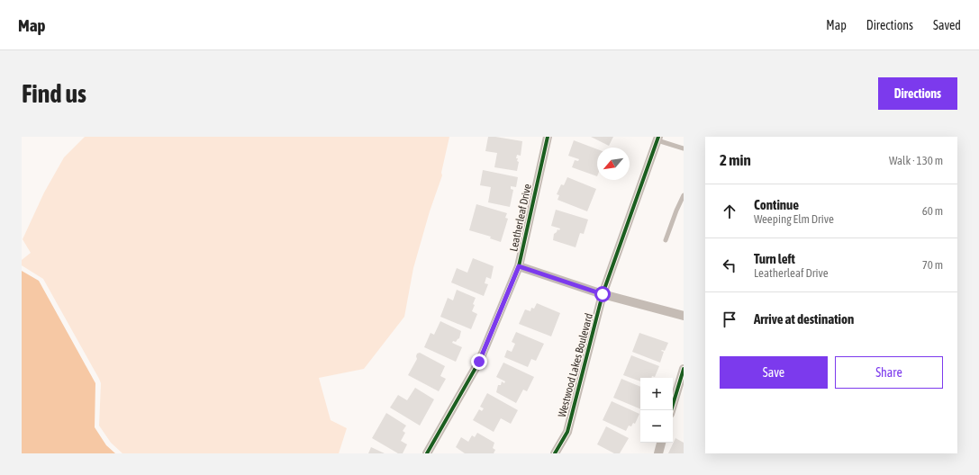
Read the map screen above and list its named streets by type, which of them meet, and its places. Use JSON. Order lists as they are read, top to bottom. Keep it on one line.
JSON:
{"streets":{"street":["Leatherleaf Drive","Westwood Lakes Boulevard"]},"north":"bottom left","page":{"header":"Map","nav":["Map","Directions","Saved"],"buttons":["Directions",["Save","Share"]],"title":"Find us","heading":["2 min","Walk · 130 m"],"list":[["Continue","Weeping Elm Drive","60 m"],["Turn left","Leatherleaf Drive","70 m"],"Arrive at destination"],"map_buttons":["+","−"]}}
